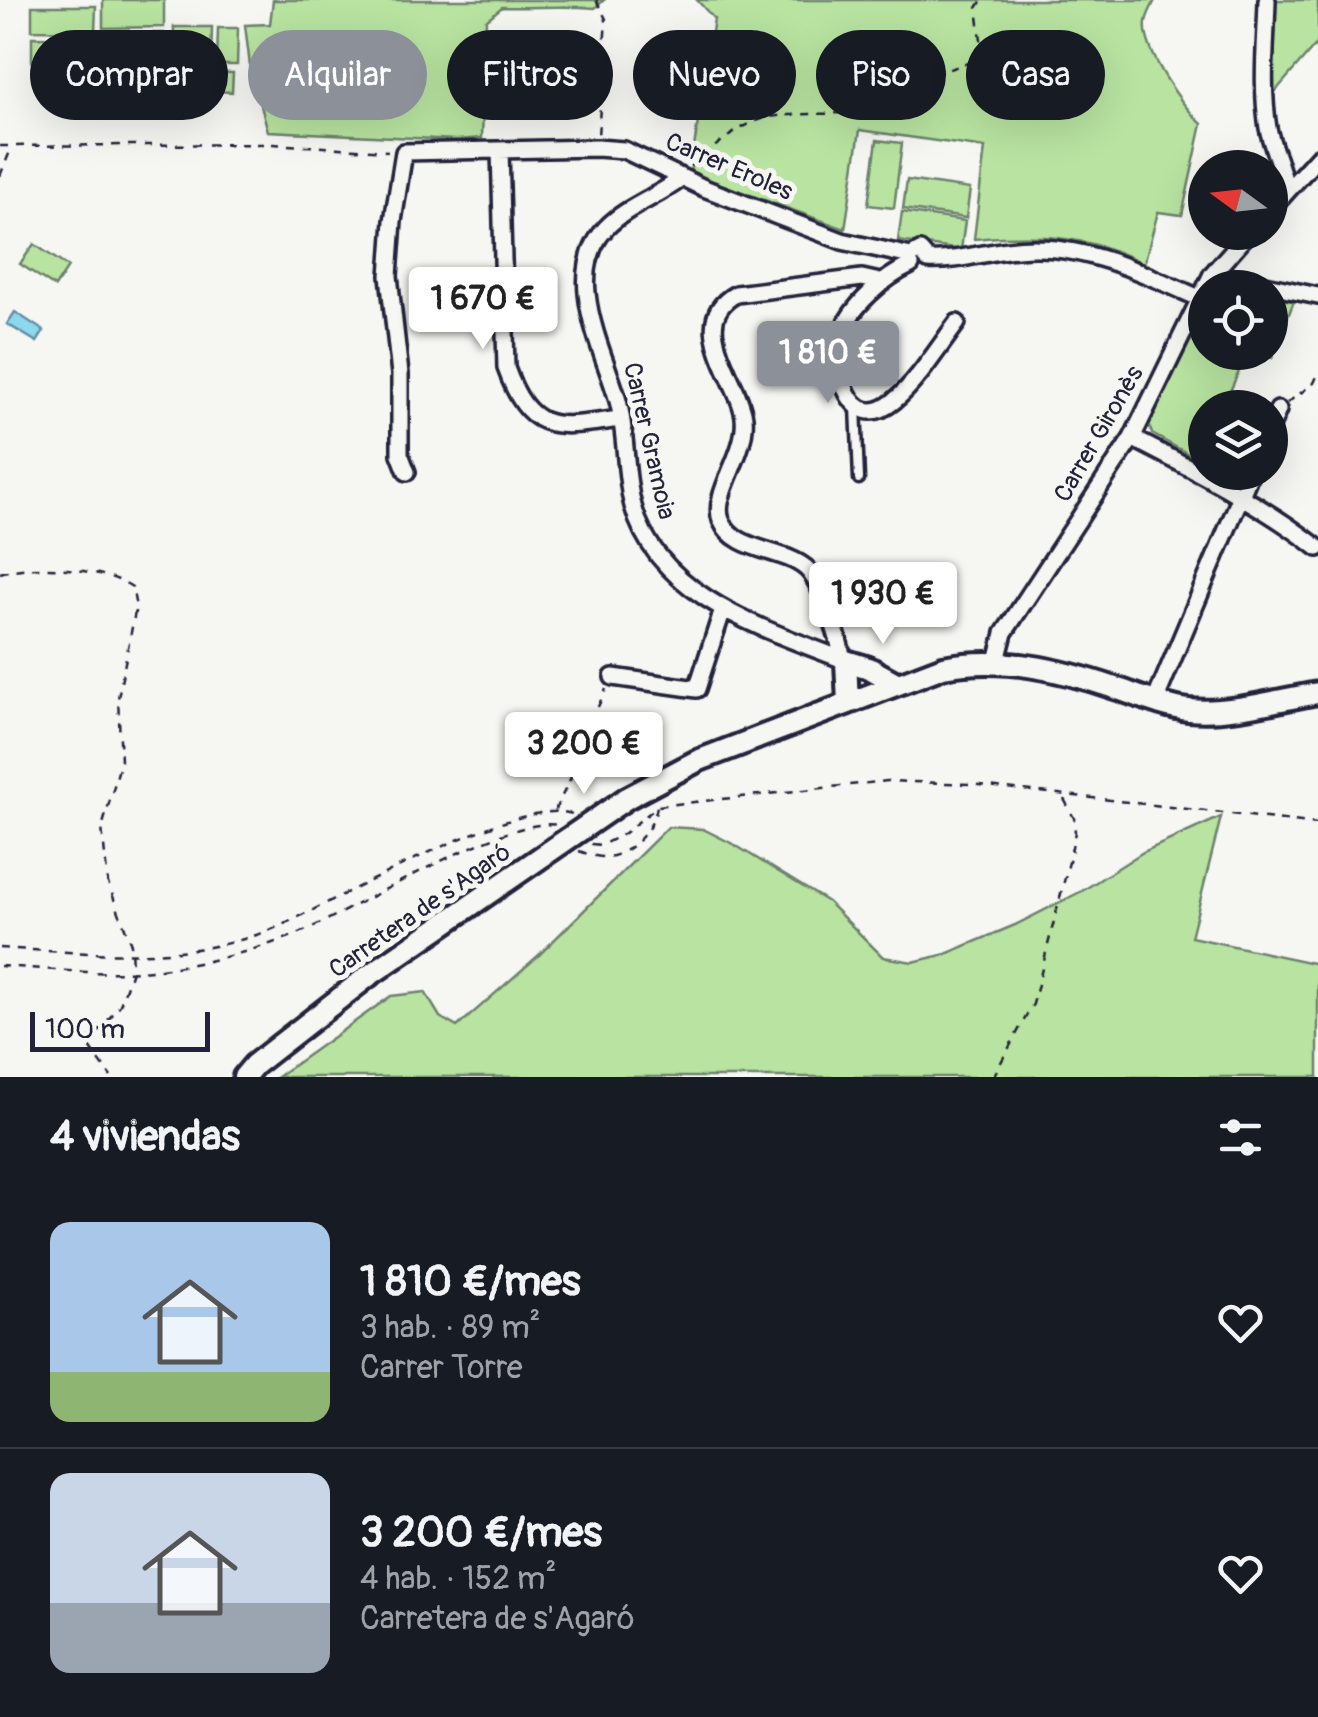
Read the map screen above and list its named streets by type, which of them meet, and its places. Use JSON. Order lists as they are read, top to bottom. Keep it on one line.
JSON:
{"streets":{"street":["Carrer Eroles","Carrer Gironès","Carrer Gramoia","Carretera de s'Agaró"]},"crossings":[["Carrer Eroles","Carrer Gramoia"],["Carrer Gironès","Carretera de s'Agaró"],["Carrer Gramoia","Carretera de s'Agaró"]],"scale_bar":"100 m","north":"left","page":{"chip":["Comprar","Alquilar","Filtros","Nuevo","Piso","Casa"],"price":["1 670 €","1 810 €","1 930 €","3 200 €"],"scale":"100 m","heading":"4 viviendas","list":[{"name":"1 810 €/mes","note":"3 hab. · 89 m² · Carrer Torre"},{"name":"3 200 €/mes","note":"4 hab. · 152 m² · Carretera de s'Agaró"}]}}
